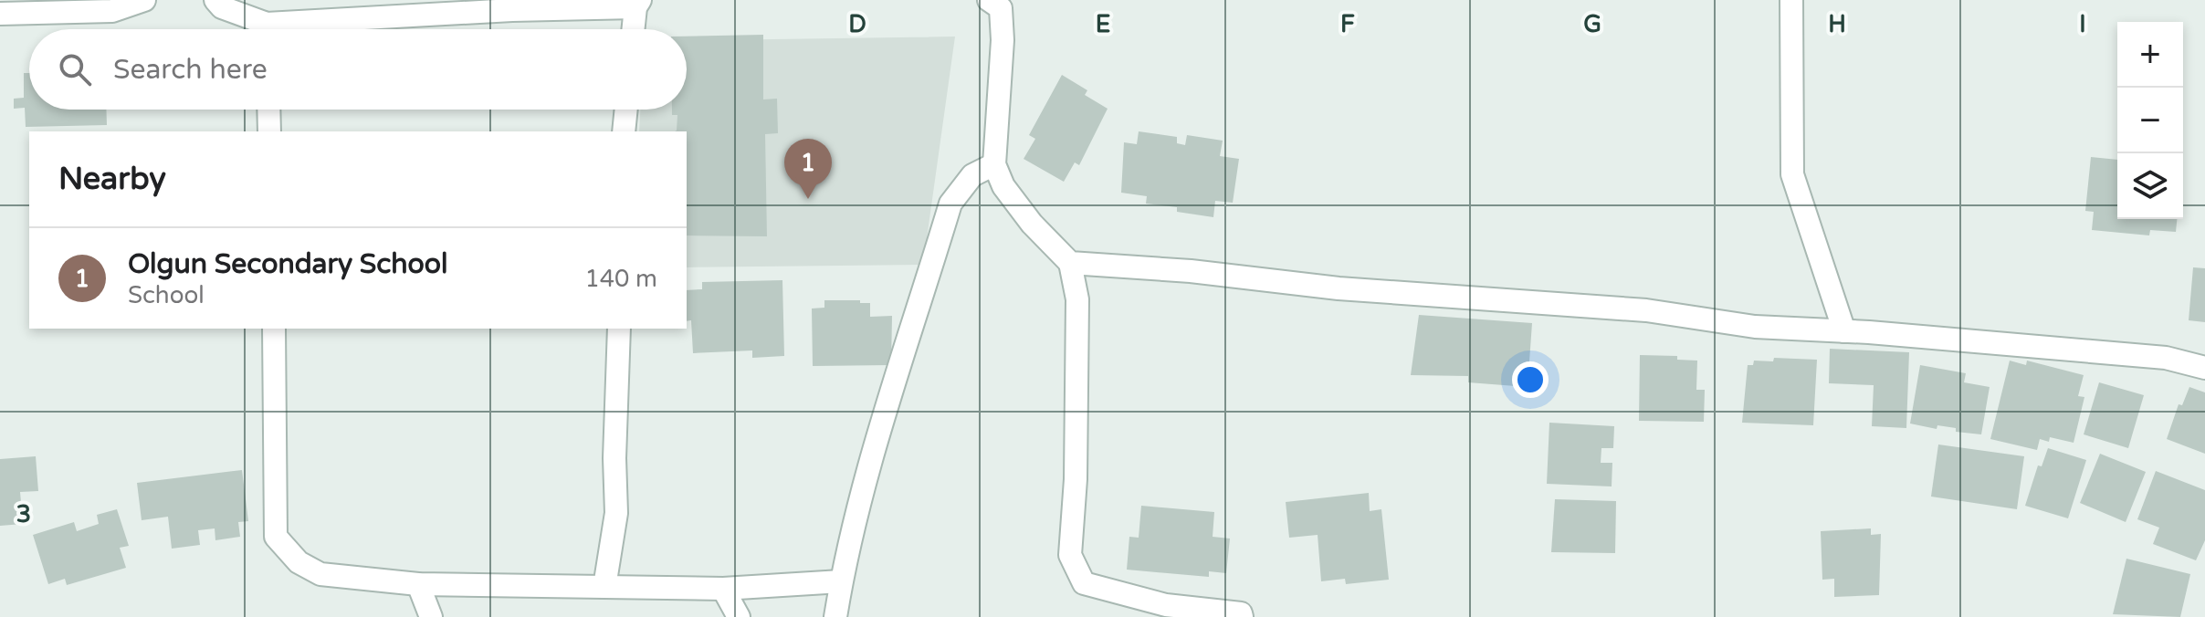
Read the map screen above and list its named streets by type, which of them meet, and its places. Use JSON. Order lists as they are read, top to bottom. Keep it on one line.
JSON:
{"page":{"map_buttons":["+","−"],"search":"Search here","heading":"Nearby","pins":"1","list":[{"mark":"1","name":"Olgun Secondary School","note":"School","value":"140 m"}]},"grid":{"columns":["D","E","F","G","H","I"],"rows":["3"]}}
